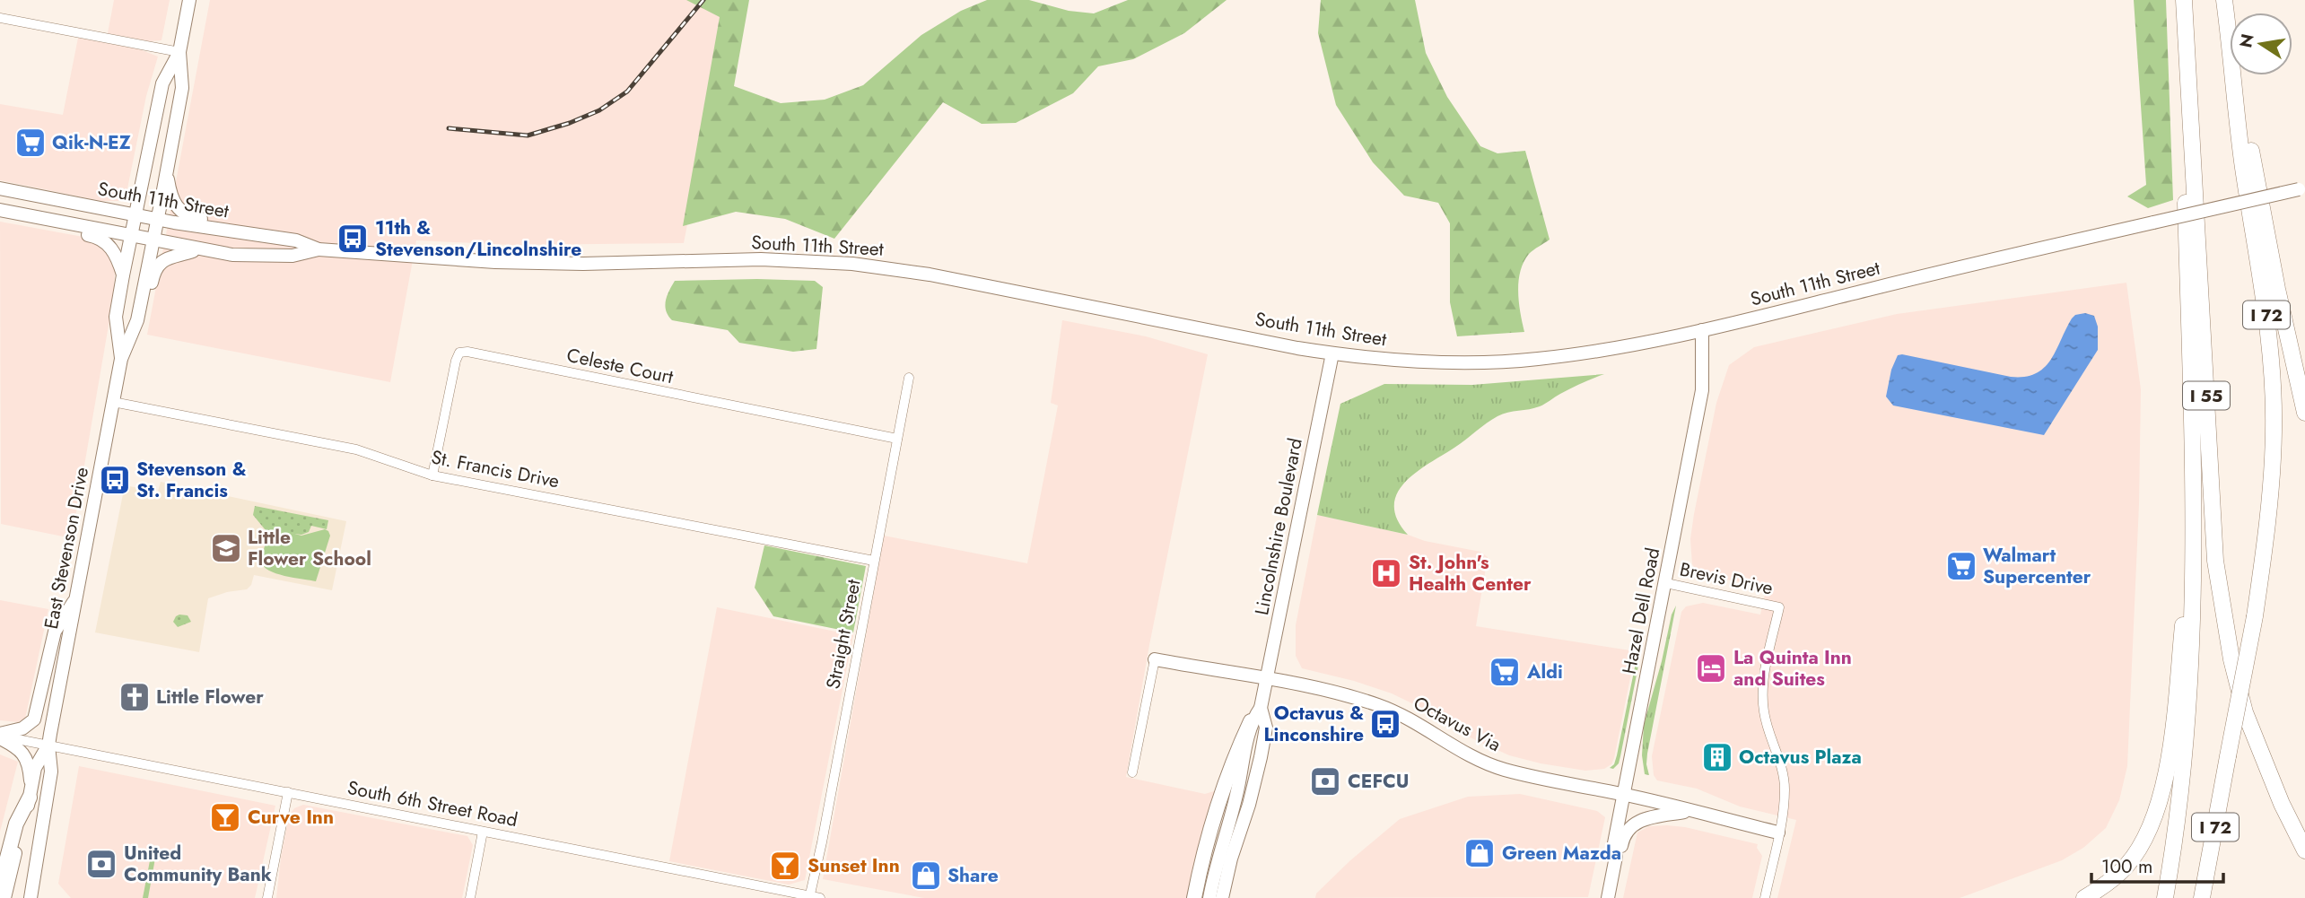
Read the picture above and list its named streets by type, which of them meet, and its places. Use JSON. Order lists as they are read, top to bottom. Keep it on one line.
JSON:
{"streets":{"highway":["I 72","I 55"],"street":["South 11th Street","Celeste Court","St. Francis Drive","Lincolnshire Boulevard","East Stevenson Drive","Brevis Drive","Hazel Dell Road","Straight Street","Octavus Via","South 6th Street Road"]},"crossings":[["South 11th Street","Lincolnshire Boulevard"],["South 11th Street","East Stevenson Drive"],["South 11th Street","Hazel Dell Road"],["I 72","I 55"],["Celeste Court","St. Francis Drive"],["Celeste Court","Straight Street"],["St. Francis Drive","East Stevenson Drive"],["St. Francis Drive","Straight Street"],["Lincolnshire Boulevard","Octavus Via"],["East Stevenson Drive","South 6th Street Road"],["Brevis Drive","Hazel Dell Road"],["Brevis Drive","Octavus Via"],["Hazel Dell Road","Octavus Via"],["Straight Street","South 6th Street Road"]],"places":{"supermarket":["Qik-N-EZ","Walmart Supercenter","Aldi"],"bus stop":["11th & Stevenson/Lincolnshire","Stevenson & St. Francis","Octavus & Linconshire"],"school or university":["Little Flower School"],"hospital":["St. John's Health Center"],"hotel":["La Quinta Inn and Suites"],"church":["Little Flower"],"building":["Octavus Plaza"],"bank":["CEFCU","United Community Bank"],"bar":["Curve Inn","Sunset Inn"],"shop":["Green Mazda","Share"]},"scale_bar":"100 m","north":"left"}
